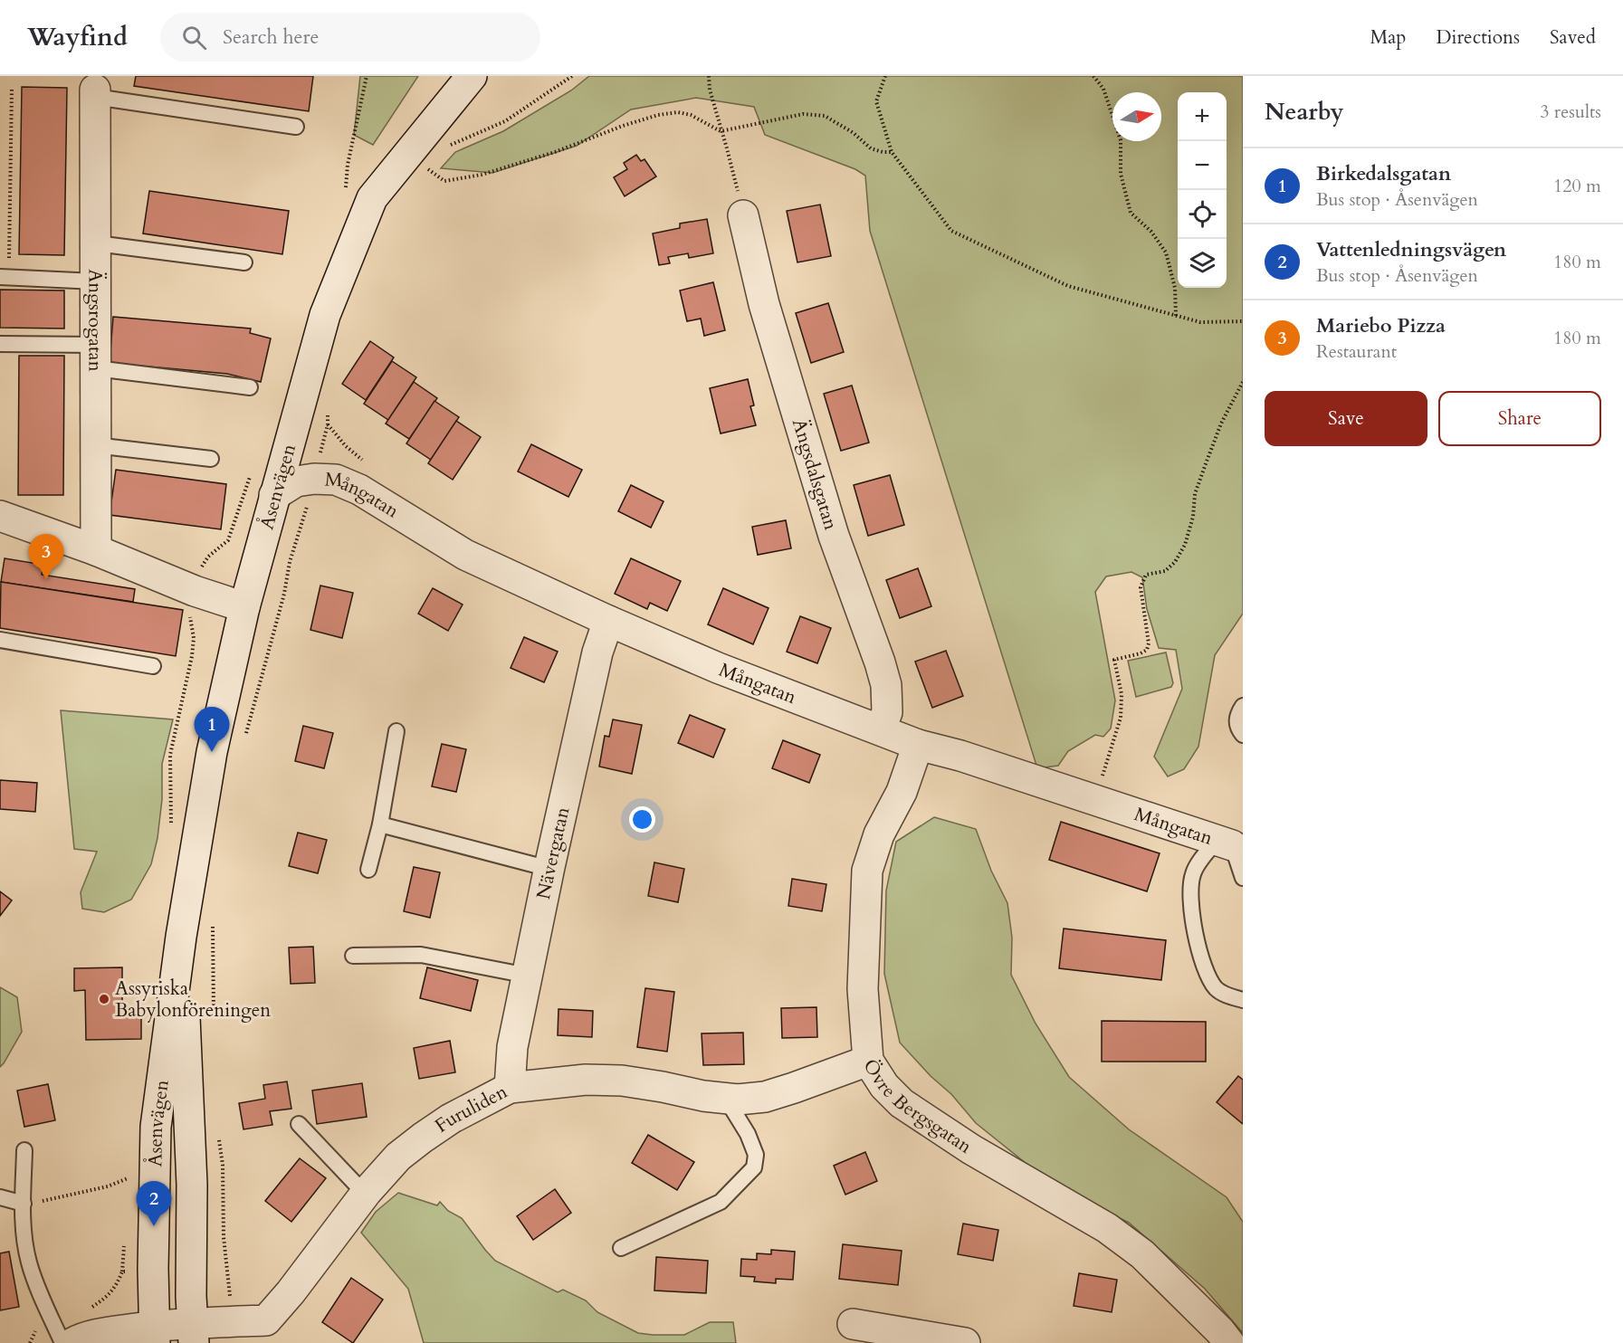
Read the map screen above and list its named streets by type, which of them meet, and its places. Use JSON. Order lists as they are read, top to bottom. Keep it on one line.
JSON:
{"streets":{"street":["Ängsrogatan","Ängsdalsgatan","Åsenvägen","Mångatan","Nävergatan","Övre Bergsgatan","Furuliden"]},"crossings":[["Ängsdalsgatan","Mångatan"],["Åsenvägen","Mångatan"],["Åsenvägen","Furuliden"],["Mångatan","Nävergatan"],["Mångatan","Övre Bergsgatan"],["Nävergatan","Furuliden"],["Övre Bergsgatan","Furuliden"]],"places":["Assyriska Babylonföreningen"],"north":"right","page":{"header":"Wayfind","search":"Search here","nav":["Map","Directions","Saved"],"heading":["Nearby","3 results"],"map_buttons":["+","−"],"list":[{"mark":"1","name":"Birkedalsgatan","note":"Bus stop · Åsenvägen","value":"120 m"},{"mark":"2","name":"Vattenledningsvägen","note":"Bus stop · Åsenvägen","value":"180 m"},{"mark":"3","name":"Mariebo Pizza","note":"Restaurant","value":"180 m"}],"buttons":["Save","Share"],"pins":["3","1","2"]}}
